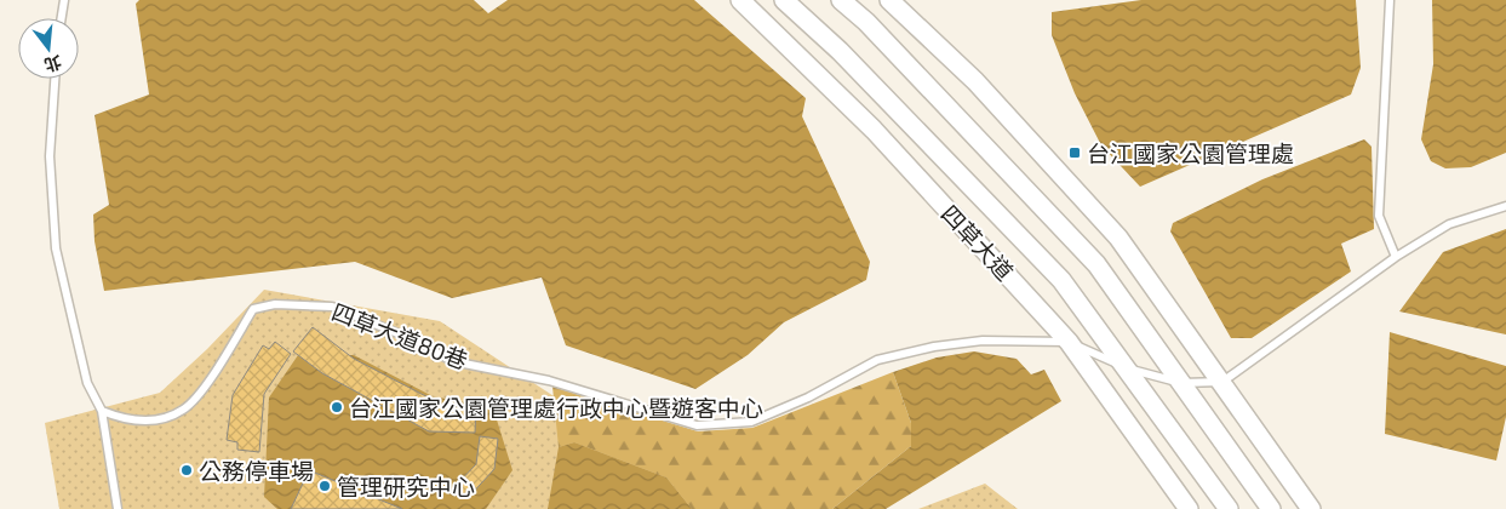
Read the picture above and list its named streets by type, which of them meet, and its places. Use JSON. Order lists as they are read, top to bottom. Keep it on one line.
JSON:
{"streets":{"street":["四草大道"],"lane":["四草大道80巷"]},"crossings":[["四草大道","四草大道80巷"]],"places":{"transit":["台江國家公園管理處"],"other":["台江國家公園管理處行政中心暨遊客中心","公務停車場","管理研究中心"]},"north":"bottom"}
